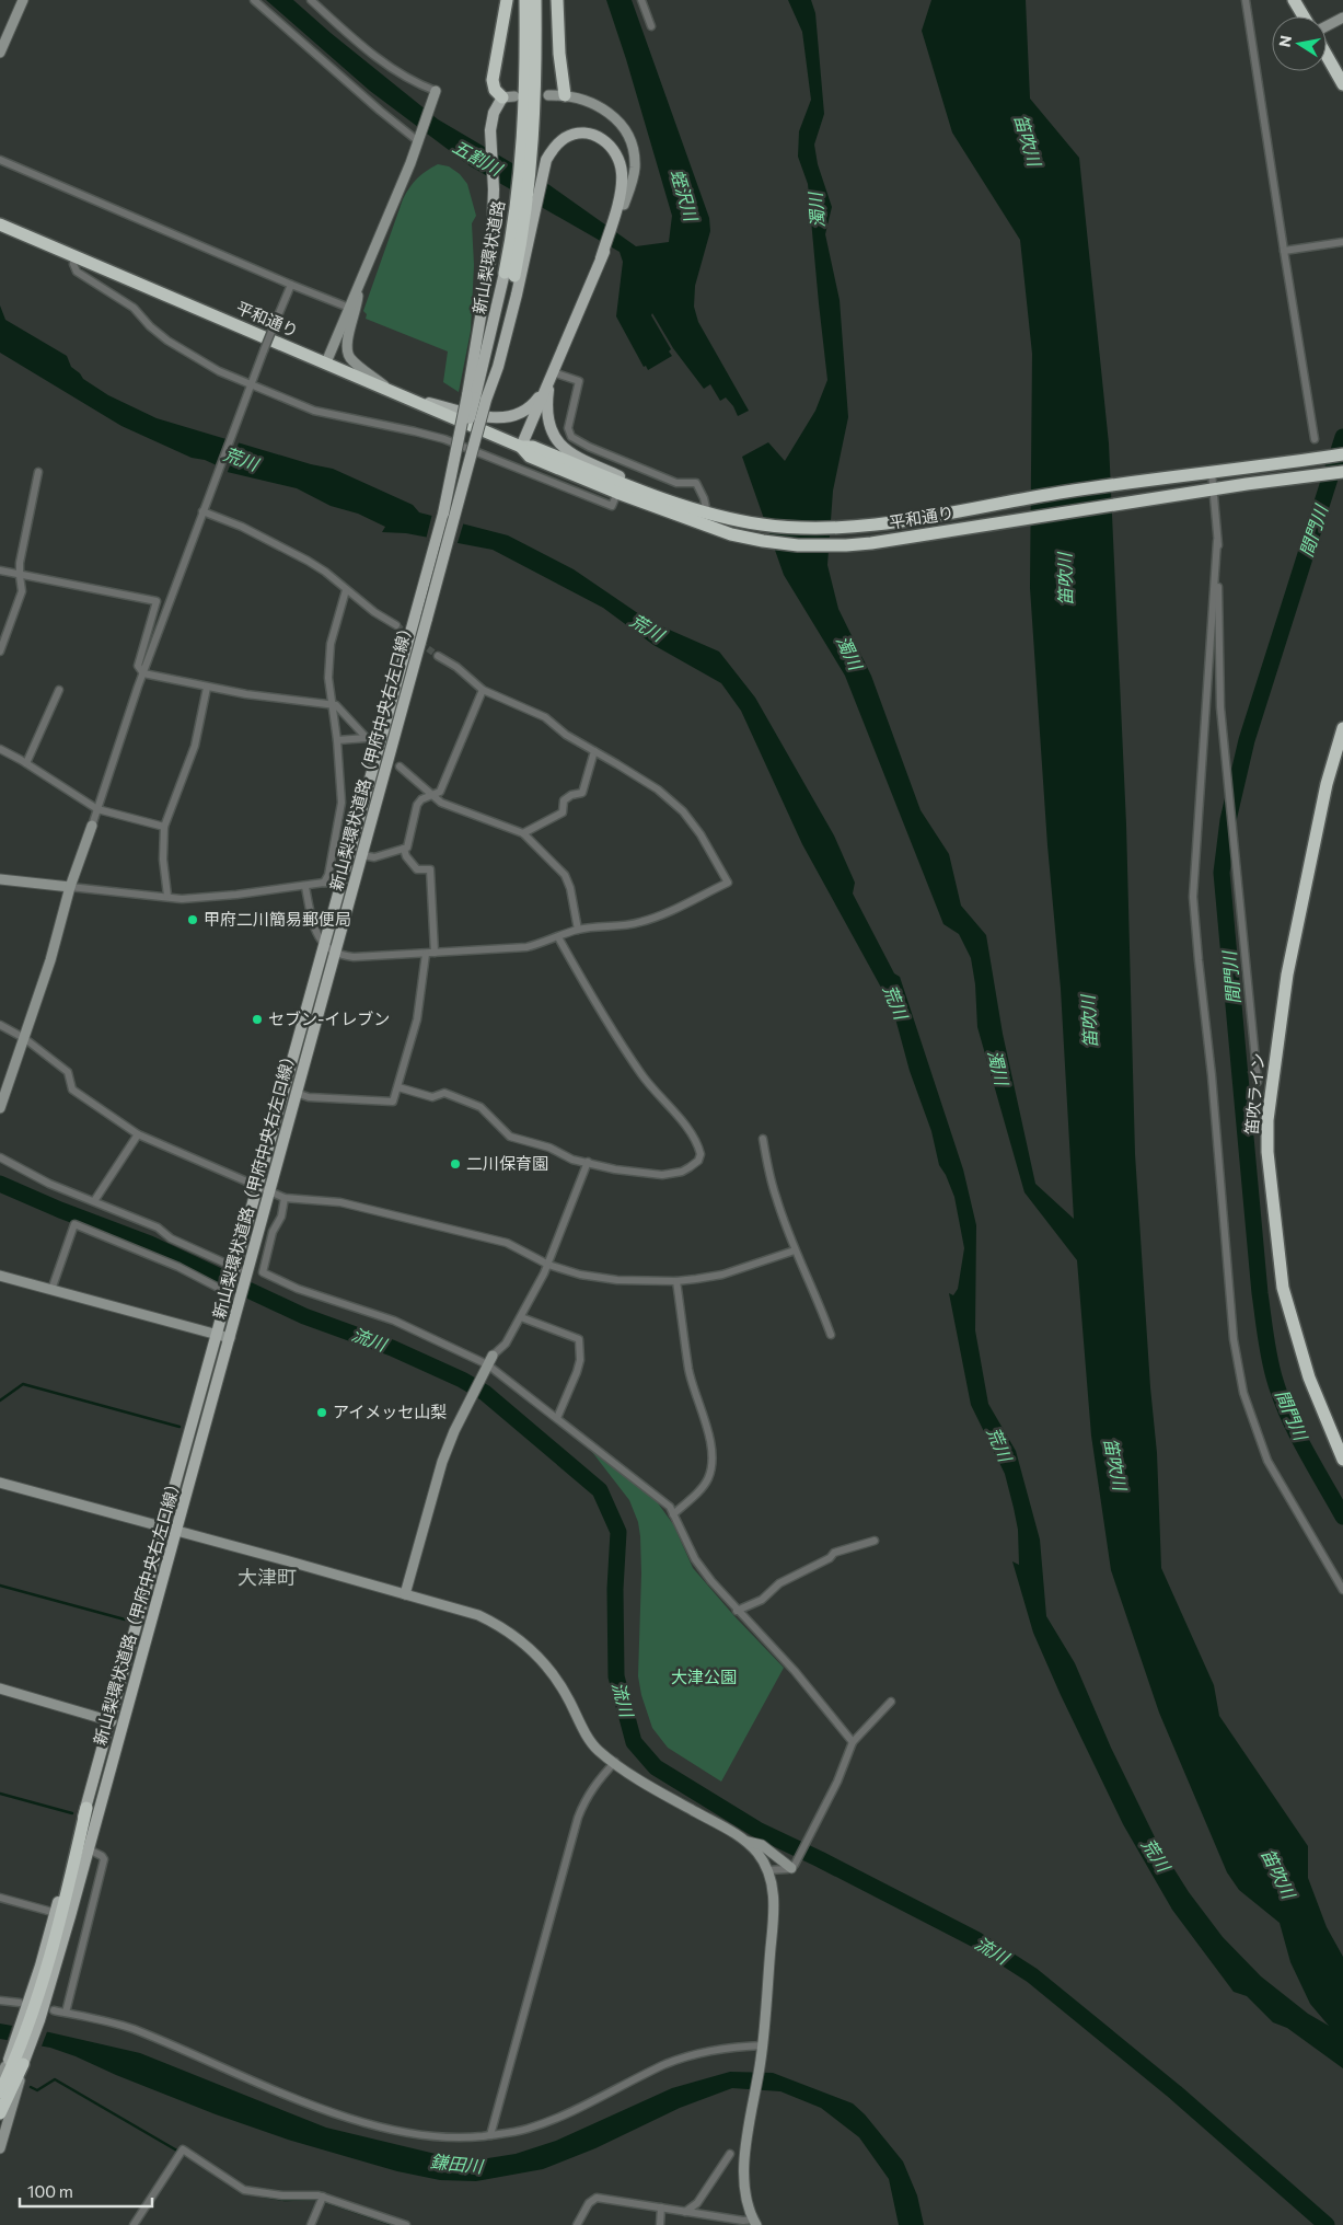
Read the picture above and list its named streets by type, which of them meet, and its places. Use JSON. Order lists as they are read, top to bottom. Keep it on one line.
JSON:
{"streets":{"highway":["新山梨環状道路","平和通り","笛吹ライン"],"main road":["新山梨環状道路（甲府中央右左口線）"]},"crossings":[["新山梨環状道路","新山梨環状道路（甲府中央右左口線）"]],"districts":["大津町"],"water":["笛吹川","五割川","蛭沢川","濁川","荒川","間門川","流川","鎌田川"],"parks":["大津公園"],"places":["甲府二川簡易郵便局","セブン-イレブン","二川保育園","アイメッセ山梨"],"scale_bar":"100 m","north":"left"}
